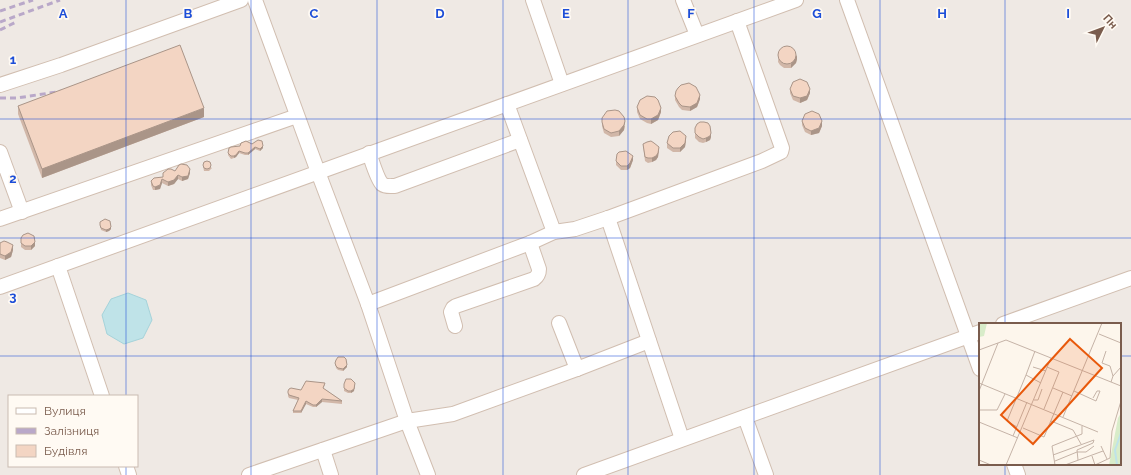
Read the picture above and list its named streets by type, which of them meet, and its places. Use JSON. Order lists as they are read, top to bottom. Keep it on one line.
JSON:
{"legend":["Вулиця","Залізниця","Будівля"],"north":"top right","grid":{"columns":["A","B","C","D","E","F","G","H","I"],"rows":["1","2","3"]}}
